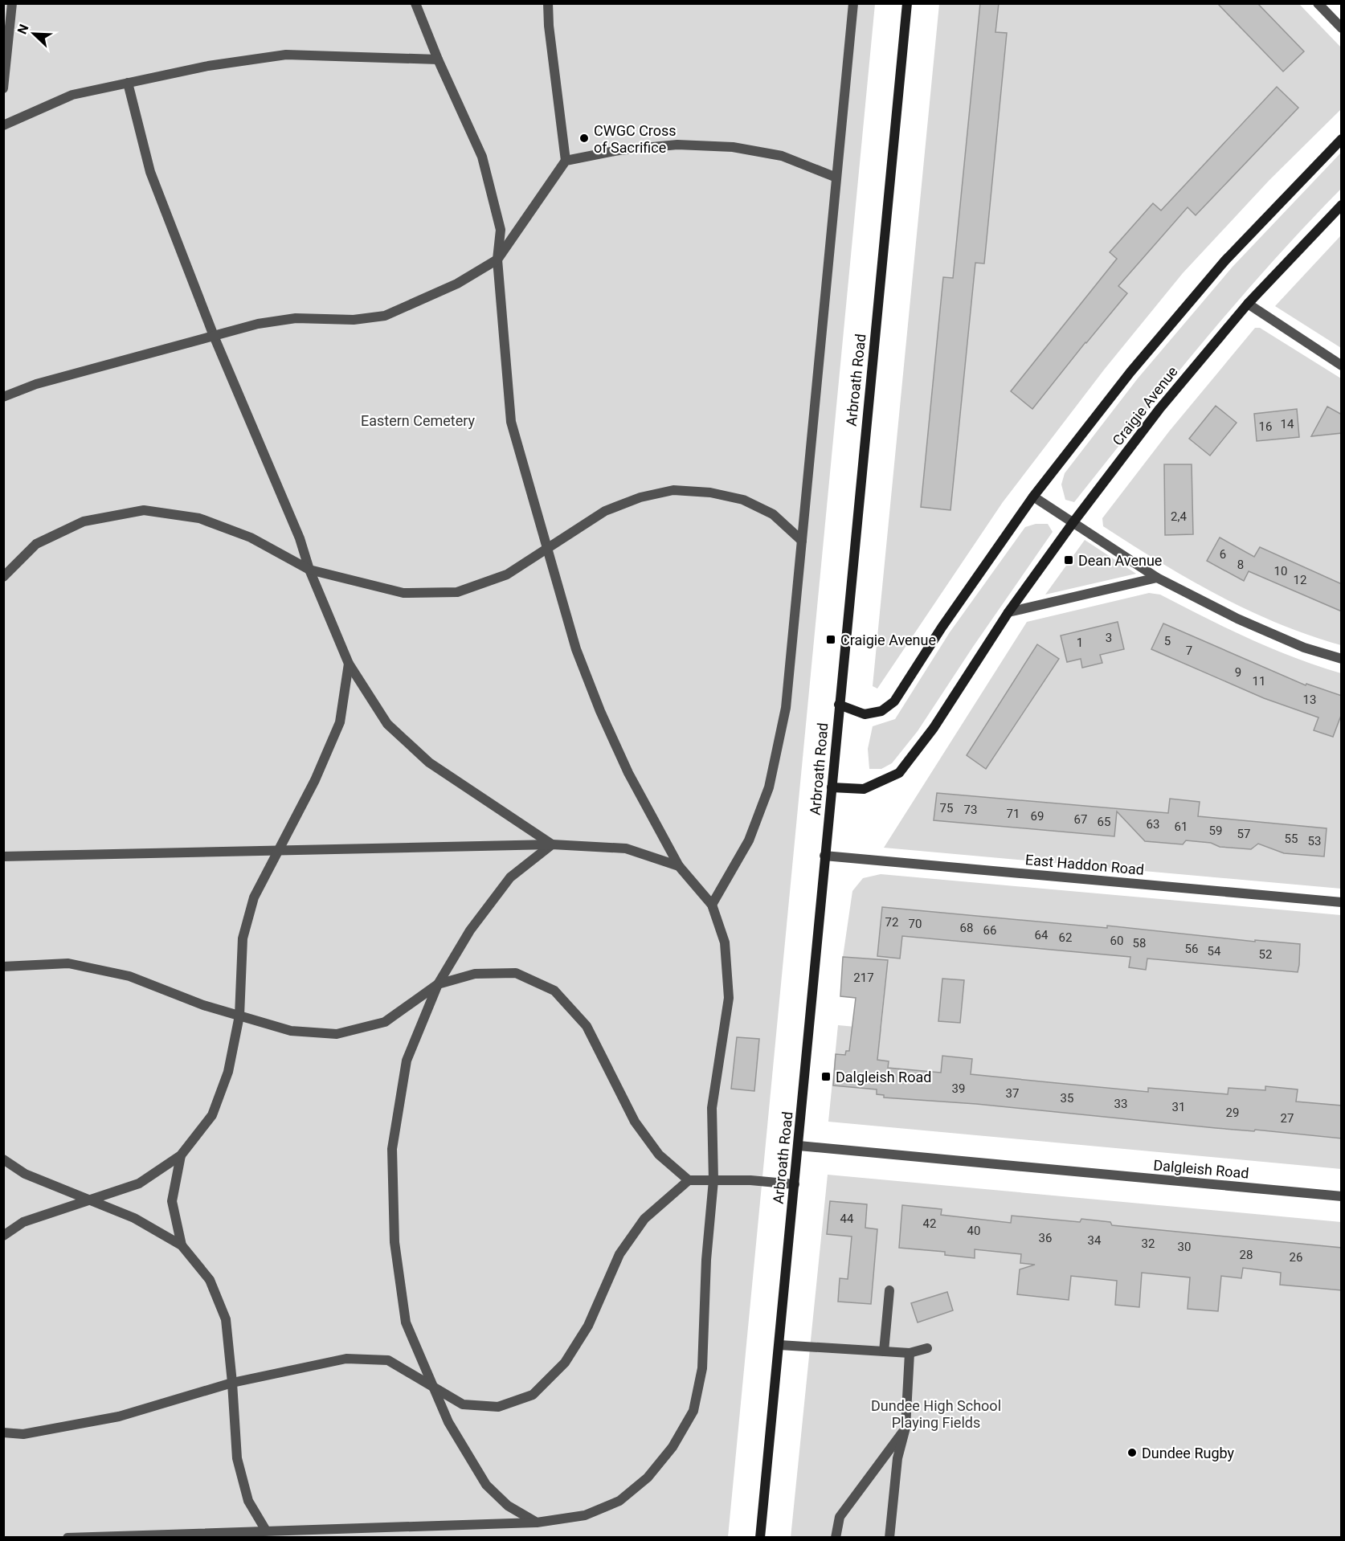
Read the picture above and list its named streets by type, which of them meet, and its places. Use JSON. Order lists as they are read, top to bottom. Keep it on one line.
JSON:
{"streets":{"street":["Arbroath Road","Craigie Avenue","East Haddon Road","Dalgleish Road"]},"crossings":[["Arbroath Road","Craigie Avenue"],["Arbroath Road","East Haddon Road"],["Arbroath Road","Dalgleish Road"]],"parks":["Eastern Cemetery","Dundee High School Playing Fields"],"places":{"other":["CWGC Cross of Sacrifice","Dundee Rugby"],"transit":["Dean Avenue","Craigie Avenue","Dalgleish Road"]},"house_numbers":["14","16","2,4","6","8","10","12","3","5","1","7","9","11","13","75","73","71","69","67","65","63","61","59","57","55","53","72","70","68","66","64","62","60","58","56","54","52","217","39","37","35","33","31","29","27","44","42","40","36","34","32","30","28","26"],"north":"top left"}
